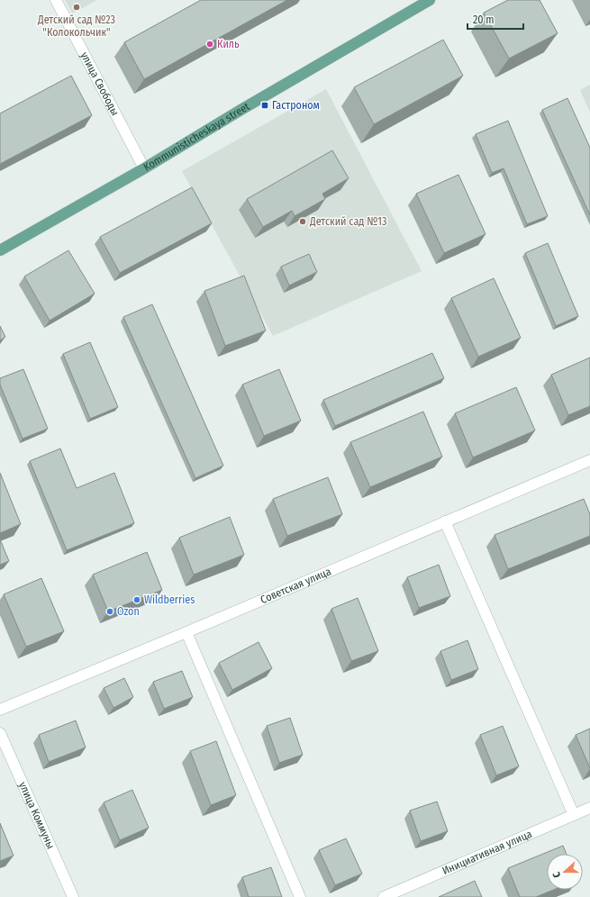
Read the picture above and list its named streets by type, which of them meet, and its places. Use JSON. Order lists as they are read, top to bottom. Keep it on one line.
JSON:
{"streets":{"main road":["Kommunisticheskaya street"],"street":["улица Свободы","Советская улица","улица Коммуны","Инициативная улица"]},"crossings":[["улица Свободы","Kommunisticheskaya street"]],"places":{"other":["Детский сад №23 \"Колокольчик\"","Киль","Детский сад №13","Wildberries","Ozon"],"transit":["Гастроном"]},"scale_bar":"20 m","north":"left"}
